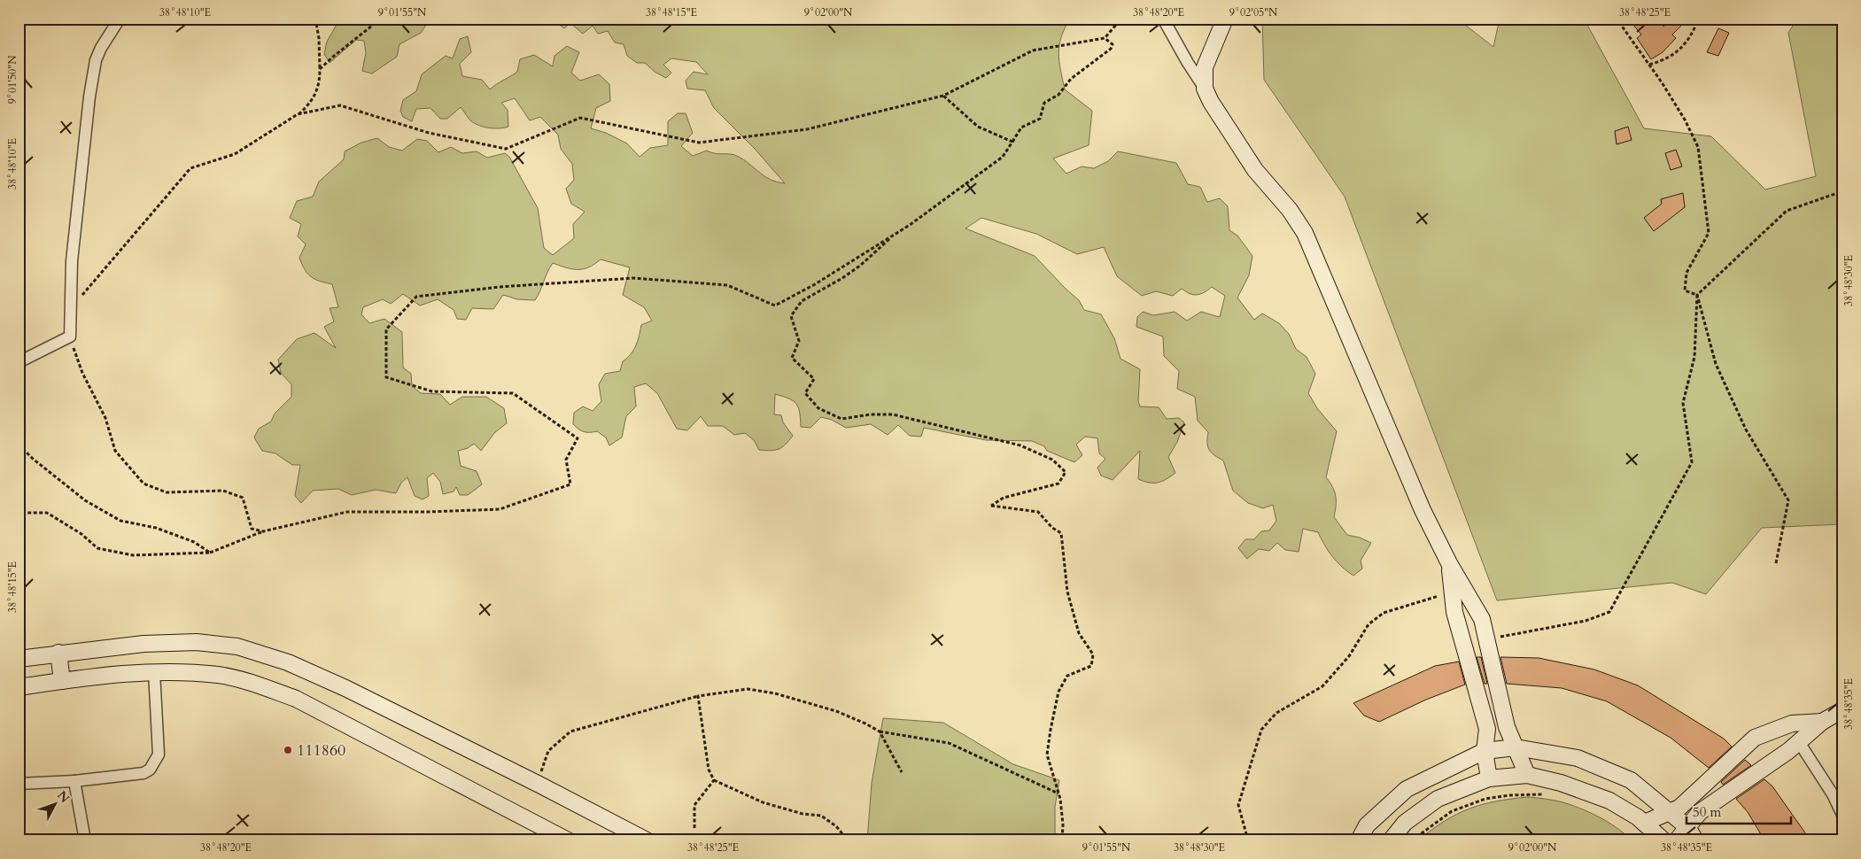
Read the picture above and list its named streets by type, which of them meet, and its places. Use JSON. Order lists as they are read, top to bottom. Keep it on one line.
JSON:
{"places":["111860"],"scale_bar":"50 m","north":"top right","coordinates":["38°48'10\"E","9°01'55\"N","38°48'15\"E","9°02'00\"N","38°48'20\"E","9°02'05\"N","38°48'25\"E","9°01'50\"N","38°48'30\"E","38°48'35\"E"]}
